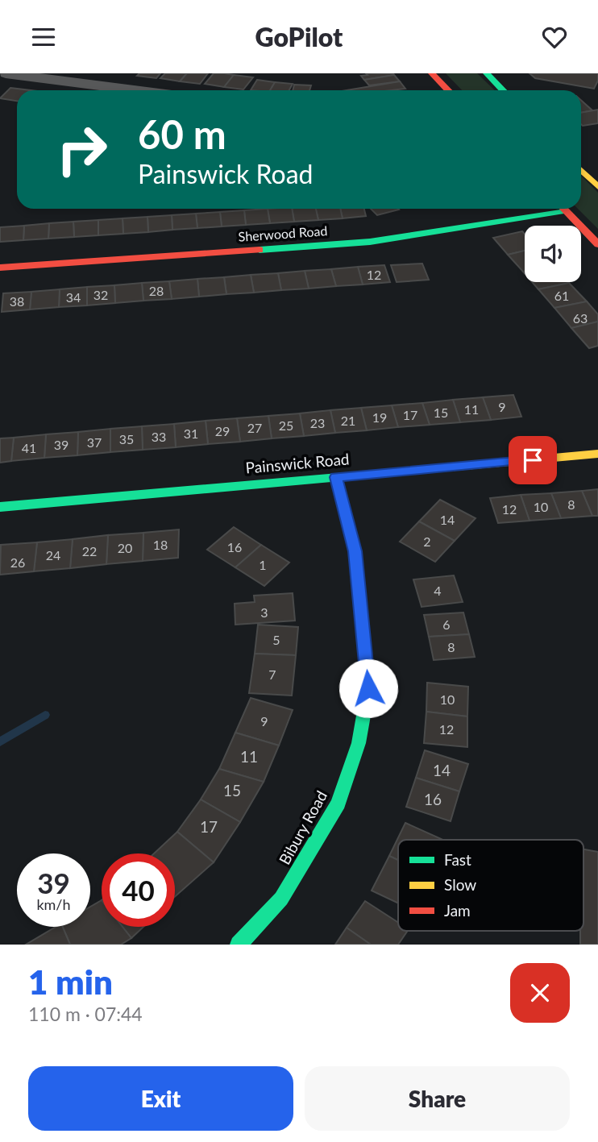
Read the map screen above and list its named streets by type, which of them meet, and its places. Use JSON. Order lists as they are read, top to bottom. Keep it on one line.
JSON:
{"streets":{"street":["Sherwood Road","Painswick Road","Bibury Road"]},"crossings":[["Painswick Road","Bibury Road"]],"house_numbers":["12","28","32","61","34","38","63","9","11","15","17","19","21","23","25","27","29","31","33","35","37","39","41","8","10","12","14","2","18","16","20","22","24","26","1","4","3","6","5","8","7","10","9","12","11","14","15","16","17"],"legend":["Fast","Slow","Jam"],"page":{"header":"GoPilot","turn":["60 m","Painswick Road"],"speed":"39 km/h","limit":"40","heading":["1 min","110 m · 07:44"],"buttons":["Exit","Share"]}}
